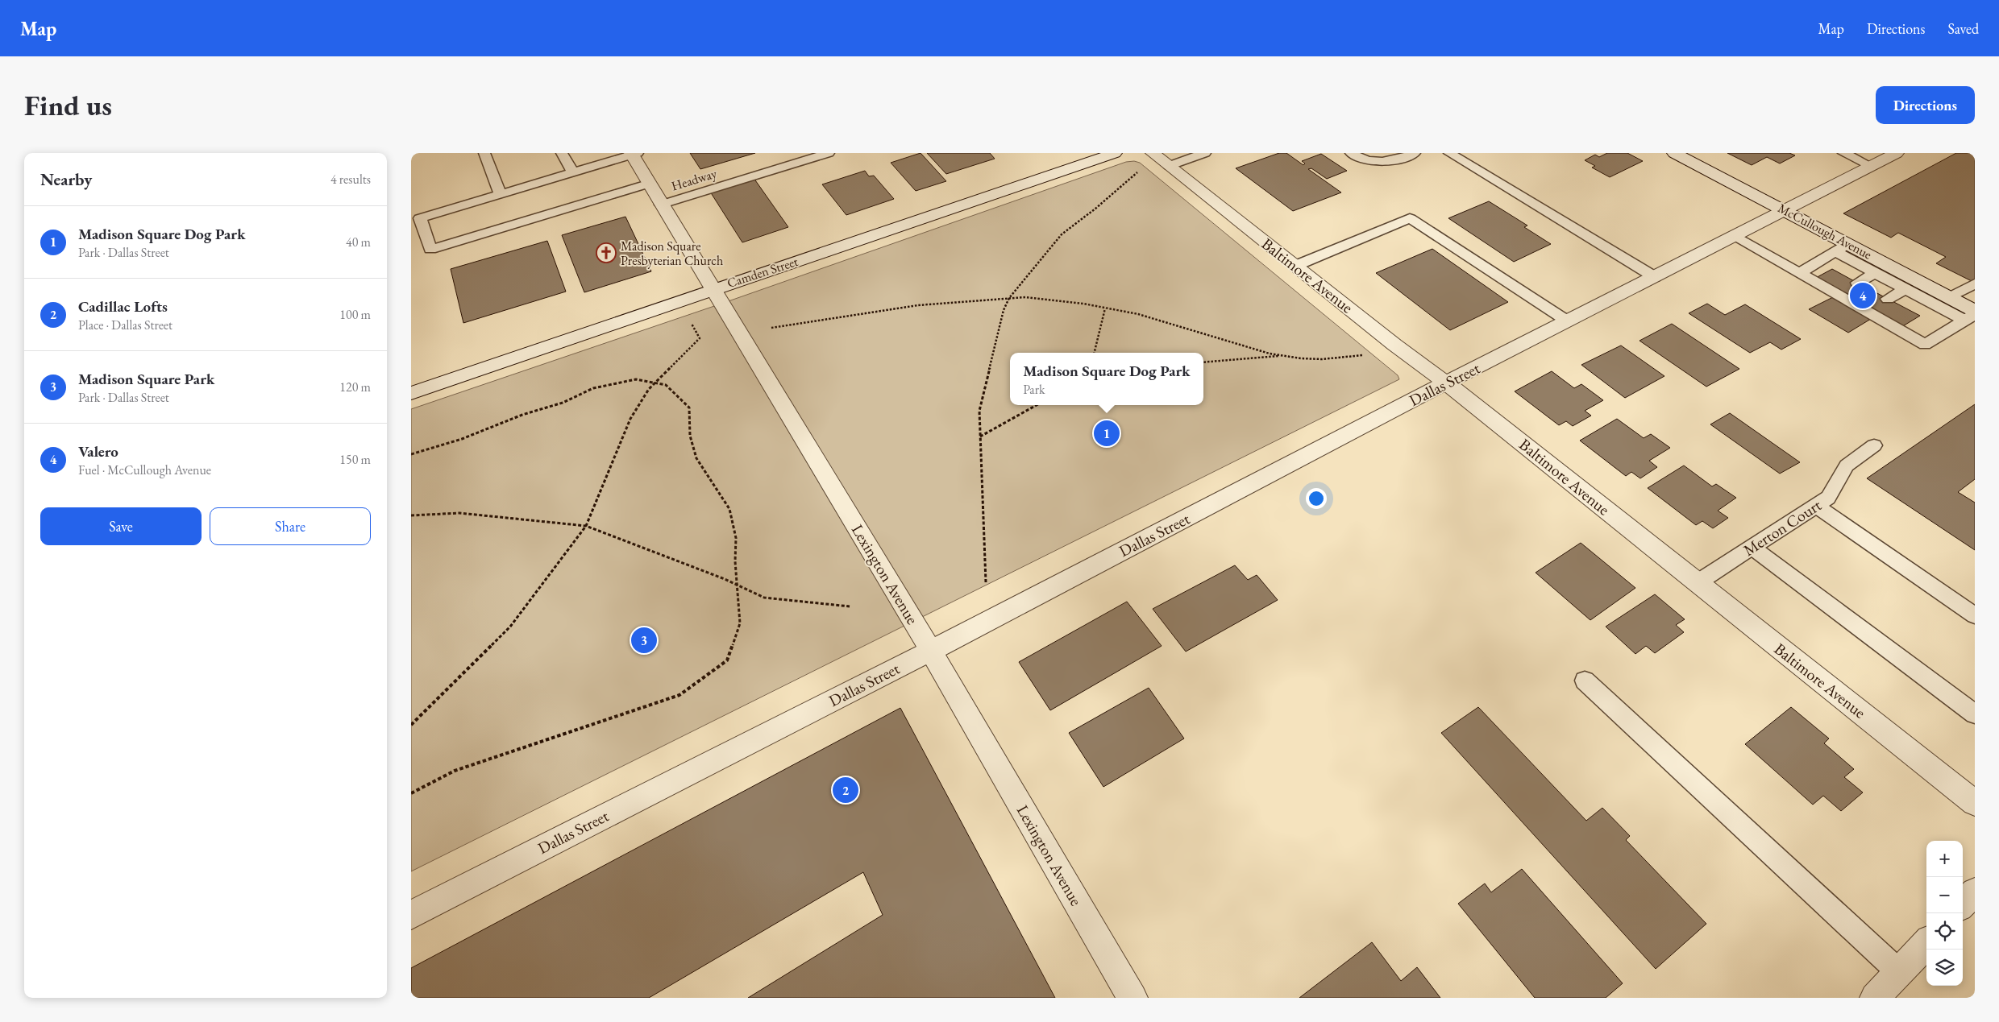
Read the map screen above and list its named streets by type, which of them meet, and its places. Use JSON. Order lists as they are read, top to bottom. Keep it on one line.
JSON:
{"streets":{"street":["McCullough Avenue","Camden Street","Baltimore Avenue","Dallas Street","Lexington Avenue"],"lane":["Headway","Merton Court"]},"crossings":[["Headway","Lexington Avenue"],["McCullough Avenue","Dallas Street"],["Camden Street","Lexington Avenue"],["Baltimore Avenue","Dallas Street"],["Baltimore Avenue","Merton Court"],["Dallas Street","Lexington Avenue"]],"places":{"church":["Madison Square Presbyterian Church"]},"page":{"header":"Map","nav":["Map","Directions","Saved"],"buttons":["Directions",["Save","Share"]],"title":"Find us","heading":["Nearby","4 results"],"list":[{"mark":"1","name":"Madison Square Dog Park","note":"Park · Dallas Street","value":"40 m"},{"mark":"2","name":"Cadillac Lofts","note":"Place · Dallas Street","value":"100 m"},{"mark":"3","name":"Madison Square Park","note":"Park · Dallas Street","value":"120 m"},{"mark":"4","name":"Valero","note":"Fuel · McCullough Avenue","value":"150 m"}],"pins":["4","1","3","2"],"popup":["Madison Square Dog Park","Park"],"map_buttons":["+","−"]}}
